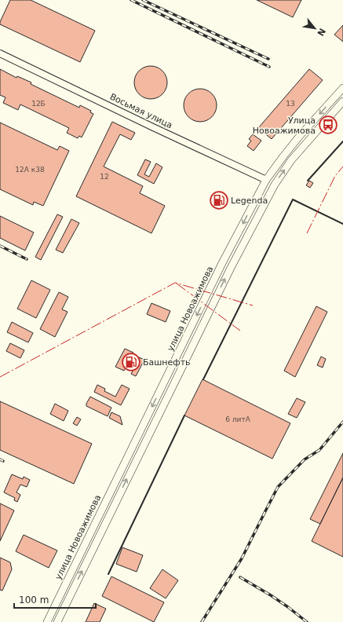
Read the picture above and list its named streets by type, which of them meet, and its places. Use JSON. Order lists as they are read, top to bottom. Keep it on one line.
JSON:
{"streets":{"main road":["Восьмая улица","улица Новоажимова"]},"crossings":[["Восьмая улица","улица Новоажимова"]],"places":{"bus stop":["Улица Новоажимова"],"fuel station":["Legenda","Башнефть"]},"house_numbers":["12Б","13","12А к38","12","6 литА"],"scale_bar":"100 m","north":"bottom right"}
